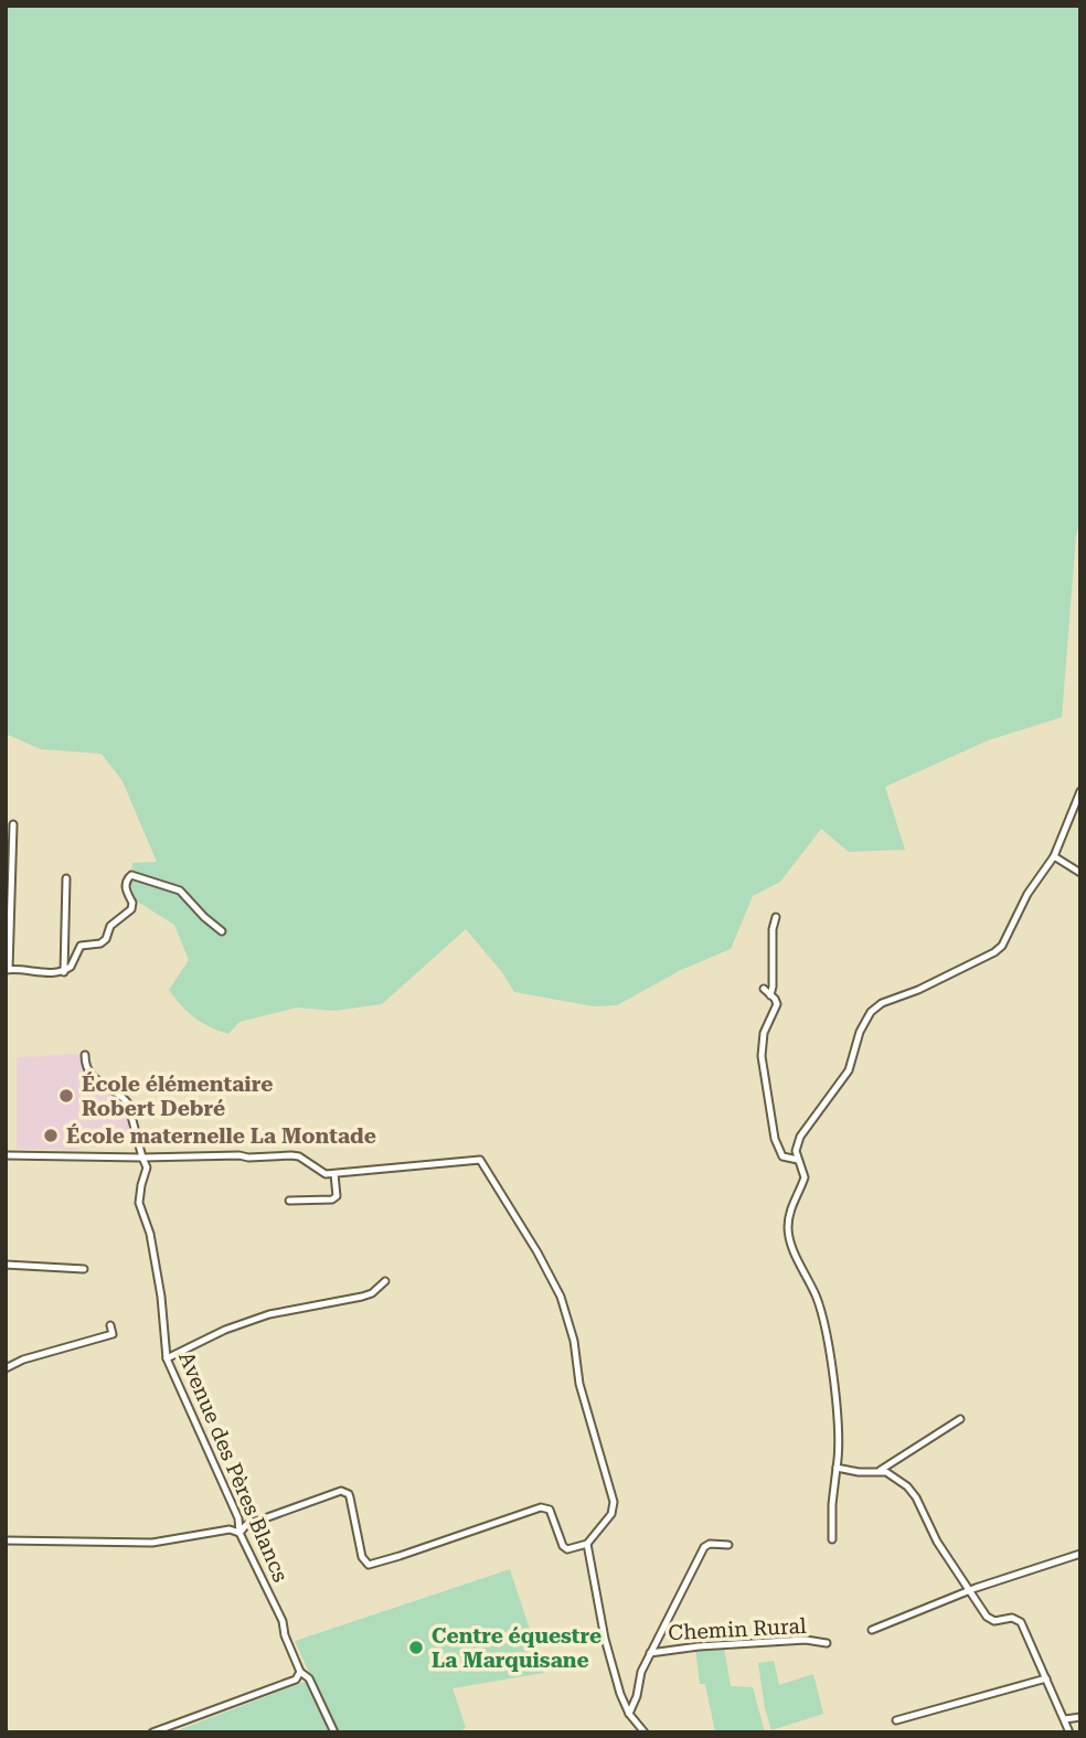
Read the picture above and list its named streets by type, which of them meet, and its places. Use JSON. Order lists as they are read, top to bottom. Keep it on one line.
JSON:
{"streets":{"street":["Avenue des Pères Blancs","Chemin Rural"]},"places":["École élémentaire Robert Debré","École maternelle La Montade","Centre équestre La Marquisane"]}
